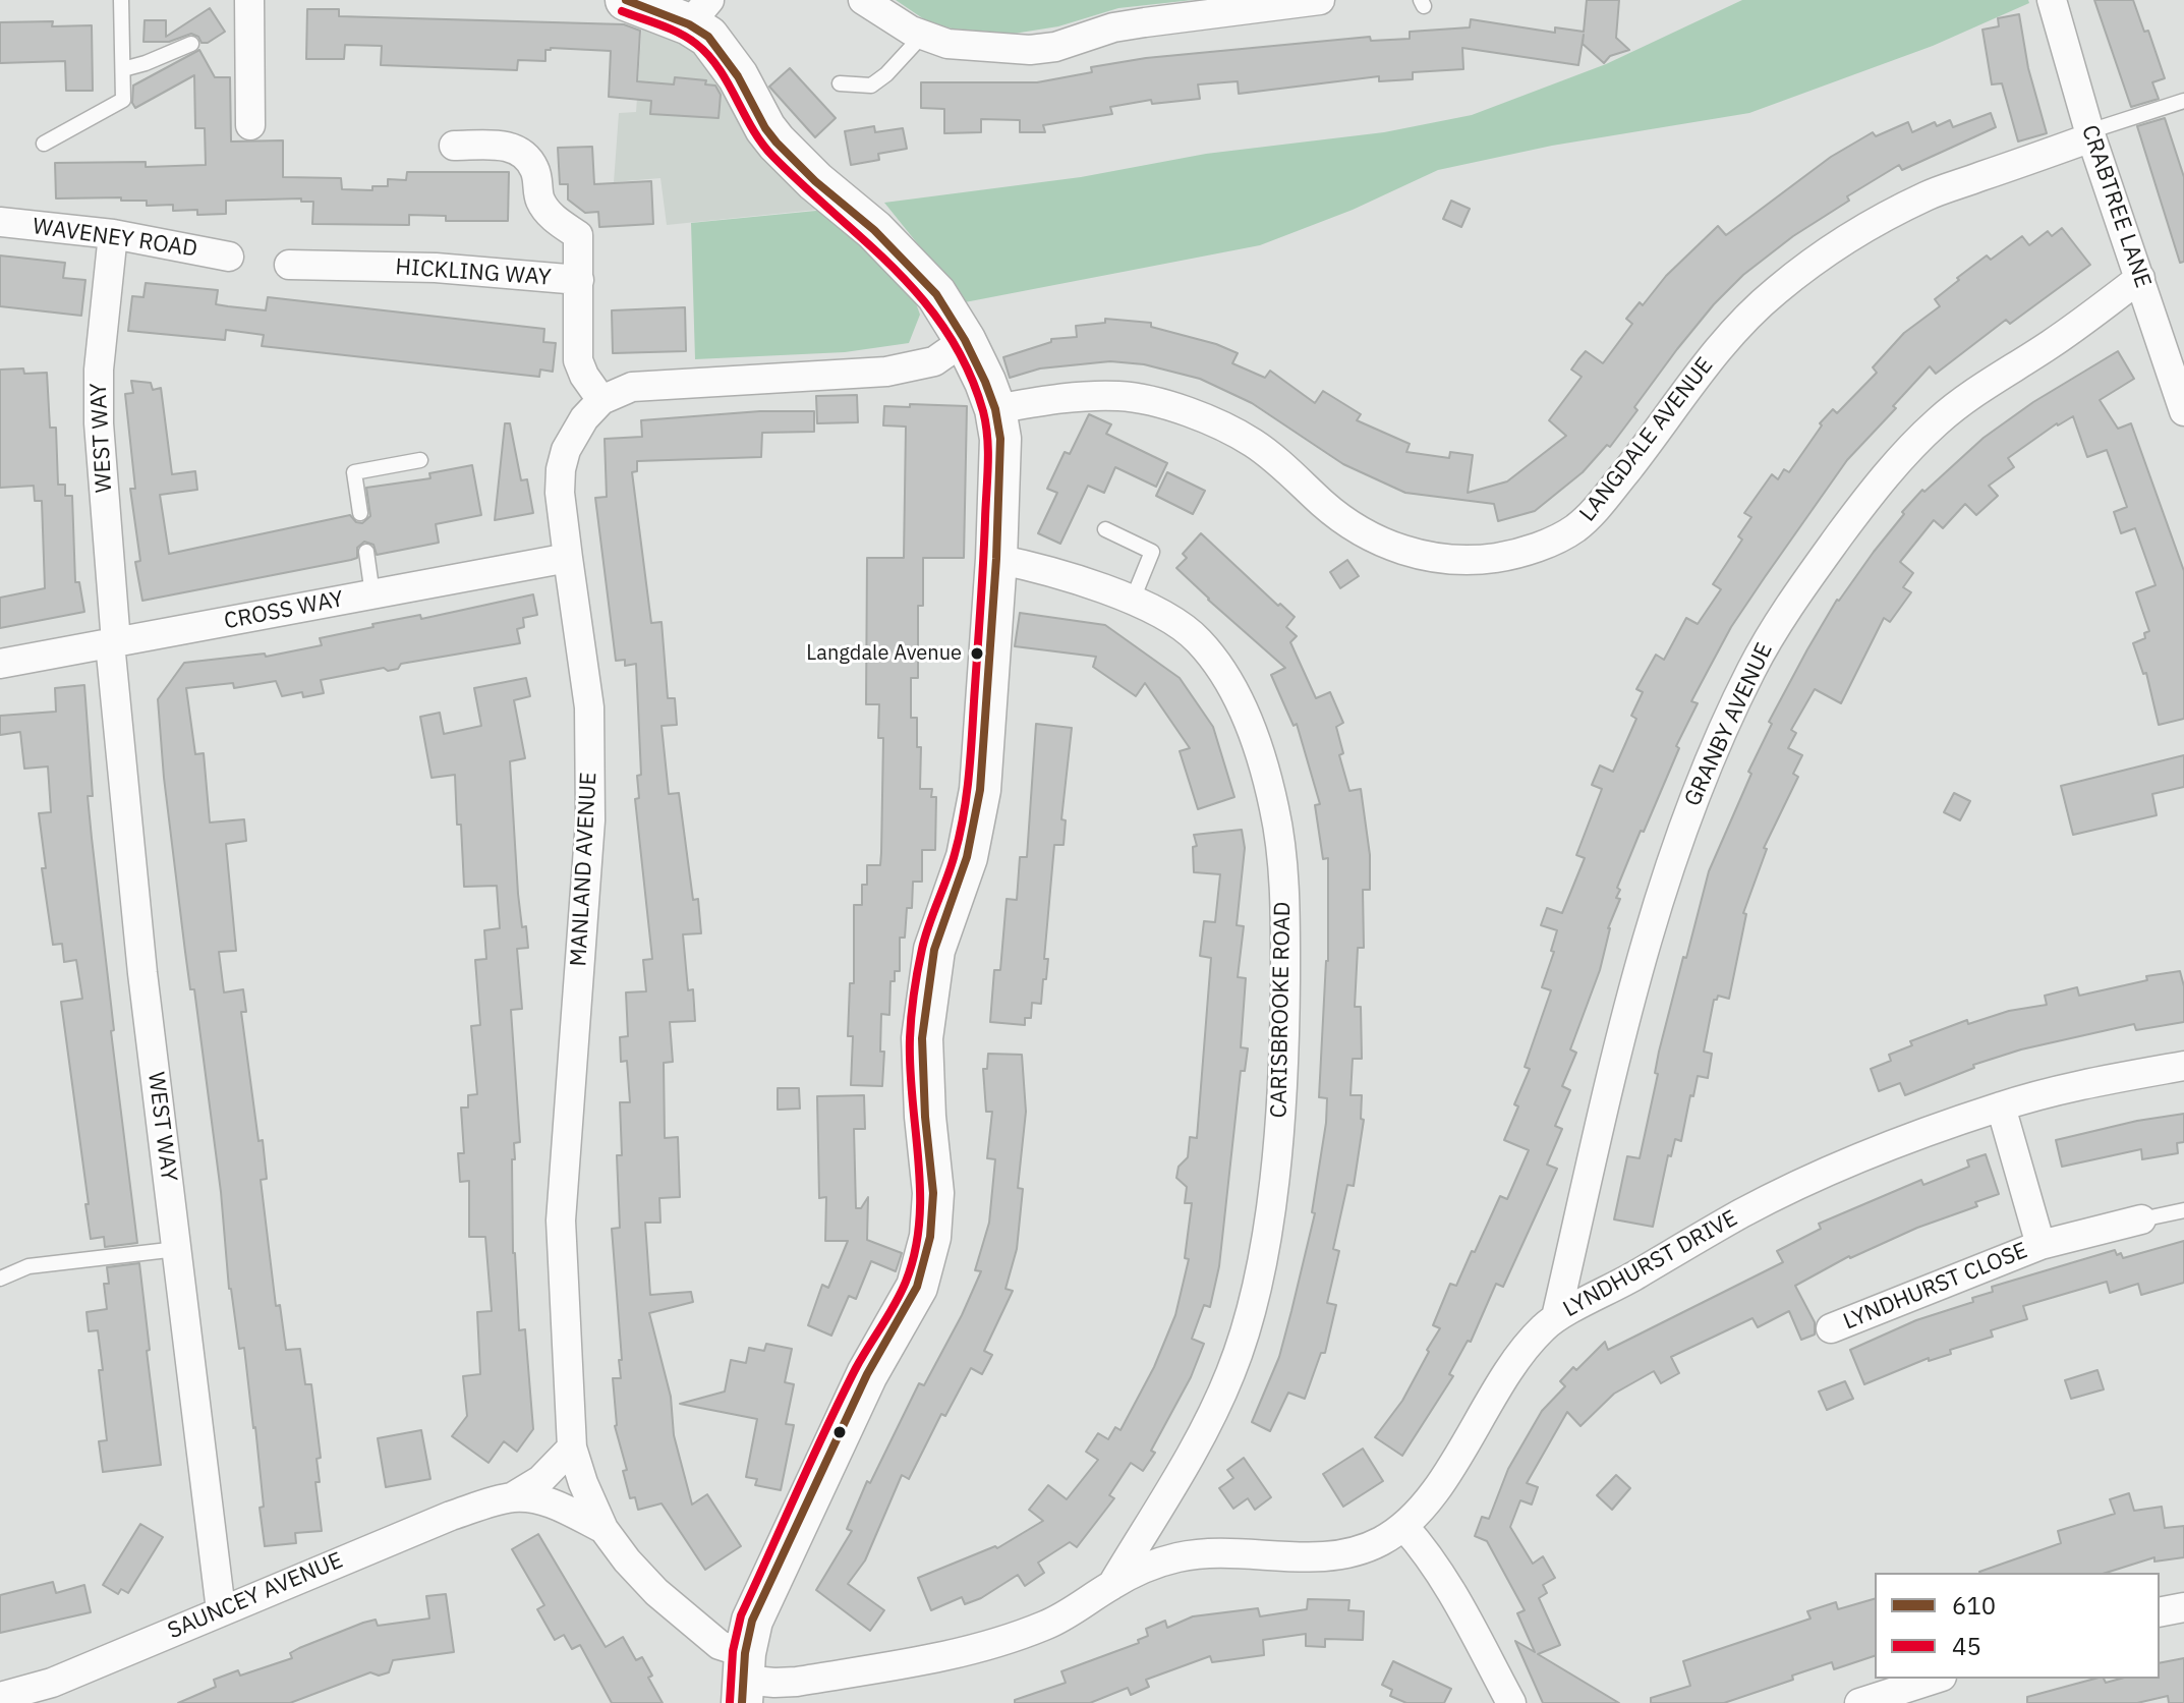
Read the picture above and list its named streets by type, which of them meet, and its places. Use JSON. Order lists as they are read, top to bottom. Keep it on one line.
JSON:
{"streets":{"street":["CRABTREE LANE","WAVENEY ROAD","HICKLING WAY","WEST WAY","LANGDALE AVENUE","CROSS WAY","GRANBY AVENUE","MANLAND AVENUE","CARISBROOKE ROAD","LYNDHURST DRIVE","LYNDHURST CLOSE","SAUNCEY AVENUE"]},"crossings":[["CRABTREE LANE","LANGDALE AVENUE"],["CRABTREE LANE","GRANBY AVENUE"],["WAVENEY ROAD","WEST WAY"],["HICKLING WAY","MANLAND AVENUE"],["WEST WAY","CROSS WAY"],["WEST WAY","SAUNCEY AVENUE"],["CROSS WAY","MANLAND AVENUE"],["GRANBY AVENUE","LYNDHURST DRIVE"],["MANLAND AVENUE","LYNDHURST DRIVE"],["MANLAND AVENUE","SAUNCEY AVENUE"],["CARISBROOKE ROAD","LYNDHURST DRIVE"],["LYNDHURST DRIVE","LYNDHURST CLOSE"]],"places":["Langdale Avenue"],"lines":["transit line 610","transit line 45"],"legend":["610","45"]}
